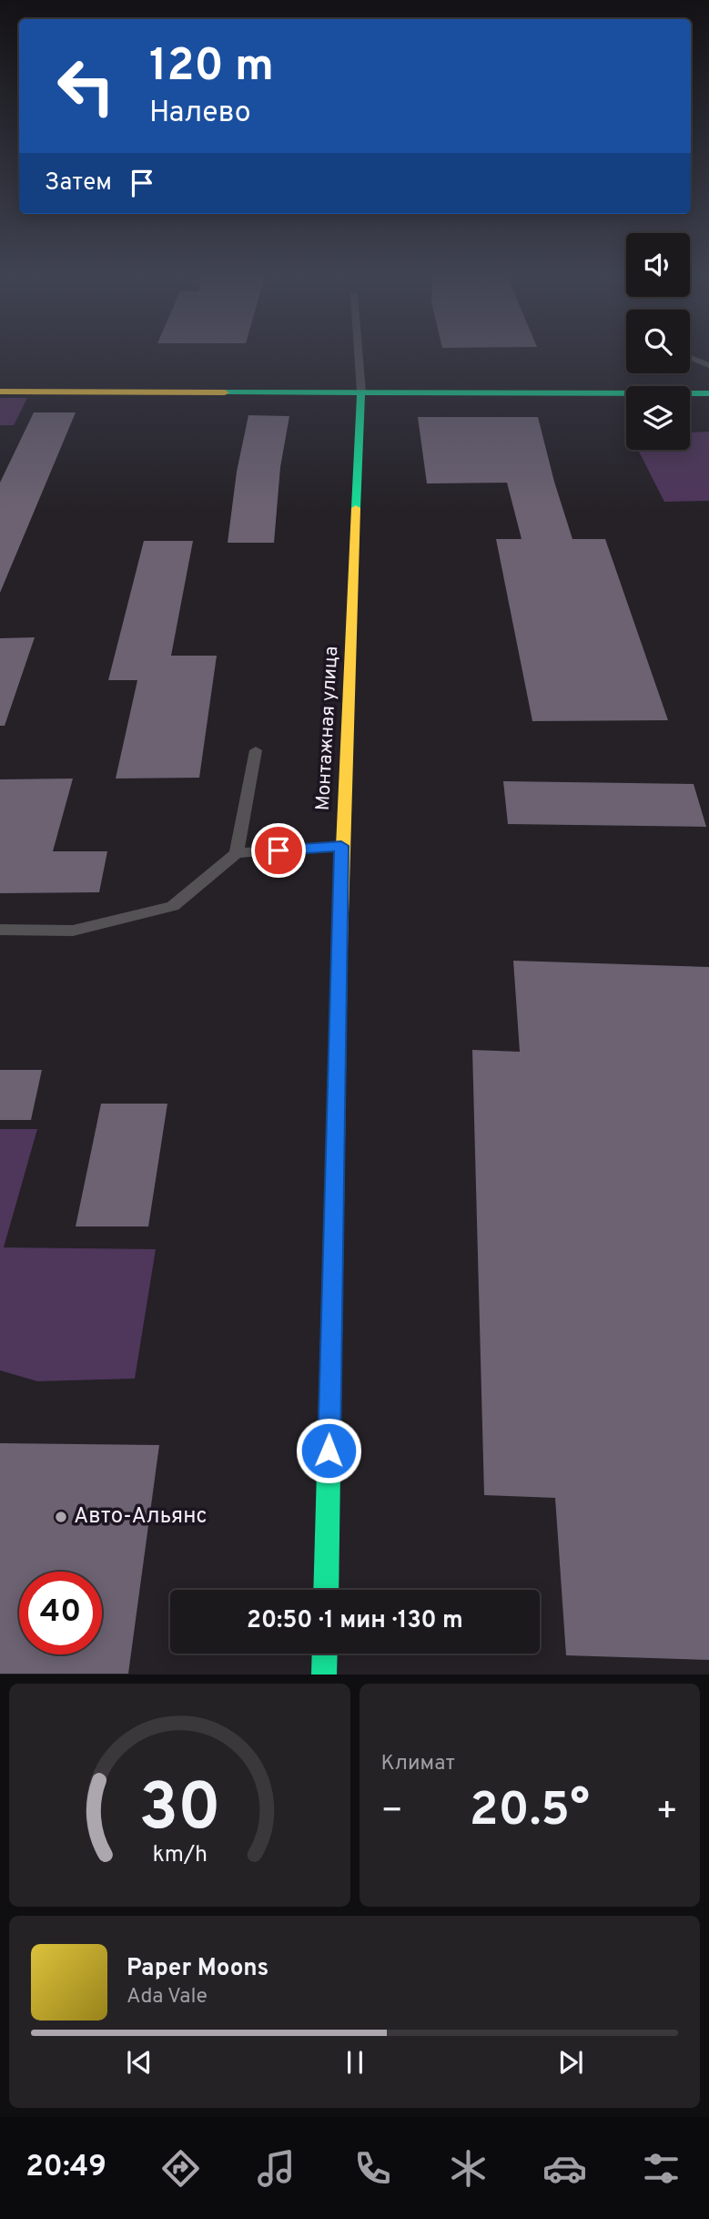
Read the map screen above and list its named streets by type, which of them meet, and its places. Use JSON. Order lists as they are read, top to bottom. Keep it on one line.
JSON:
{"streets":{"street":["Монтажная улица"]},"places":["Авто-Альянс"],"page":{"turn":["120 m","Налево"],"then":"Затем","limit":"40","trip":"20:50 · 1 мин · 130 m","tile":"Климат","heat":["−","20.5°","+"],"song":["Paper Moons","Ada Vale"],"tabs":"20:49","gauge":["30","km/h"]}}
